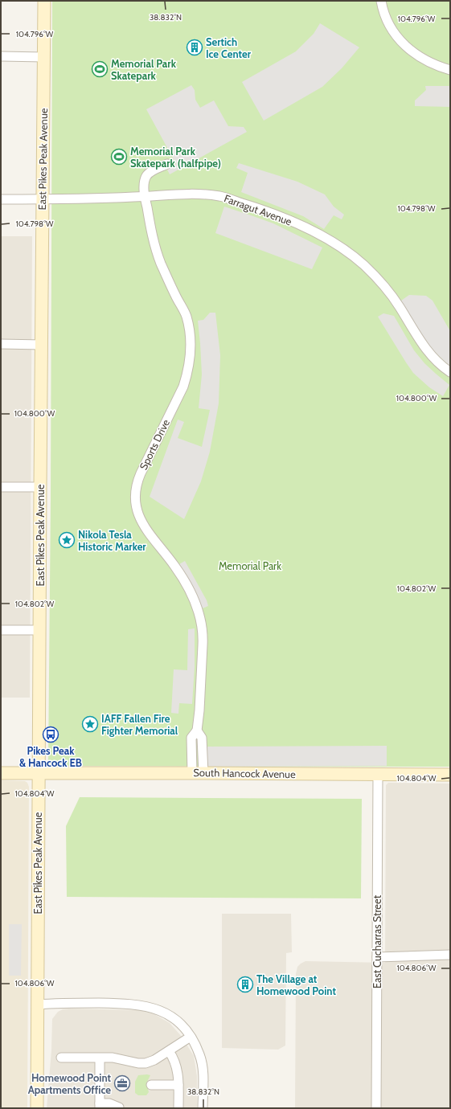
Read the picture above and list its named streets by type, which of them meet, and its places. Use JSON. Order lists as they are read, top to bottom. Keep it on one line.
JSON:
{"streets":{"main road":["East Pikes Peak Avenue","South Hancock Avenue"],"street":["Farragut Avenue","Sports Drive","East Cucharras Street"]},"crossings":[["East Pikes Peak Avenue","Farragut Avenue"],["East Pikes Peak Avenue","South Hancock Avenue"],["Farragut Avenue","Sports Drive"],["Sports Drive","South Hancock Avenue"],["South Hancock Avenue","East Cucharras Street"]],"parks":["Memorial Park"],"places":{"building":["Sertich Ice Center","The Village at Homewood Point"],"sports":["Memorial Park Skatepark","Memorial Park Skatepark (halfpipe)"],"place":["Nikola Tesla Historic Marker","IAFF Fallen Fire Fighter Memorial"],"bus stop":["Pikes Peak & Hancock EB"],"office":["Homewood Point Apartments Office"]},"coordinates":["38.832°N","104.796°W","104.798°W","104.800°W","104.802°W","104.804°W","104.806°W"]}
